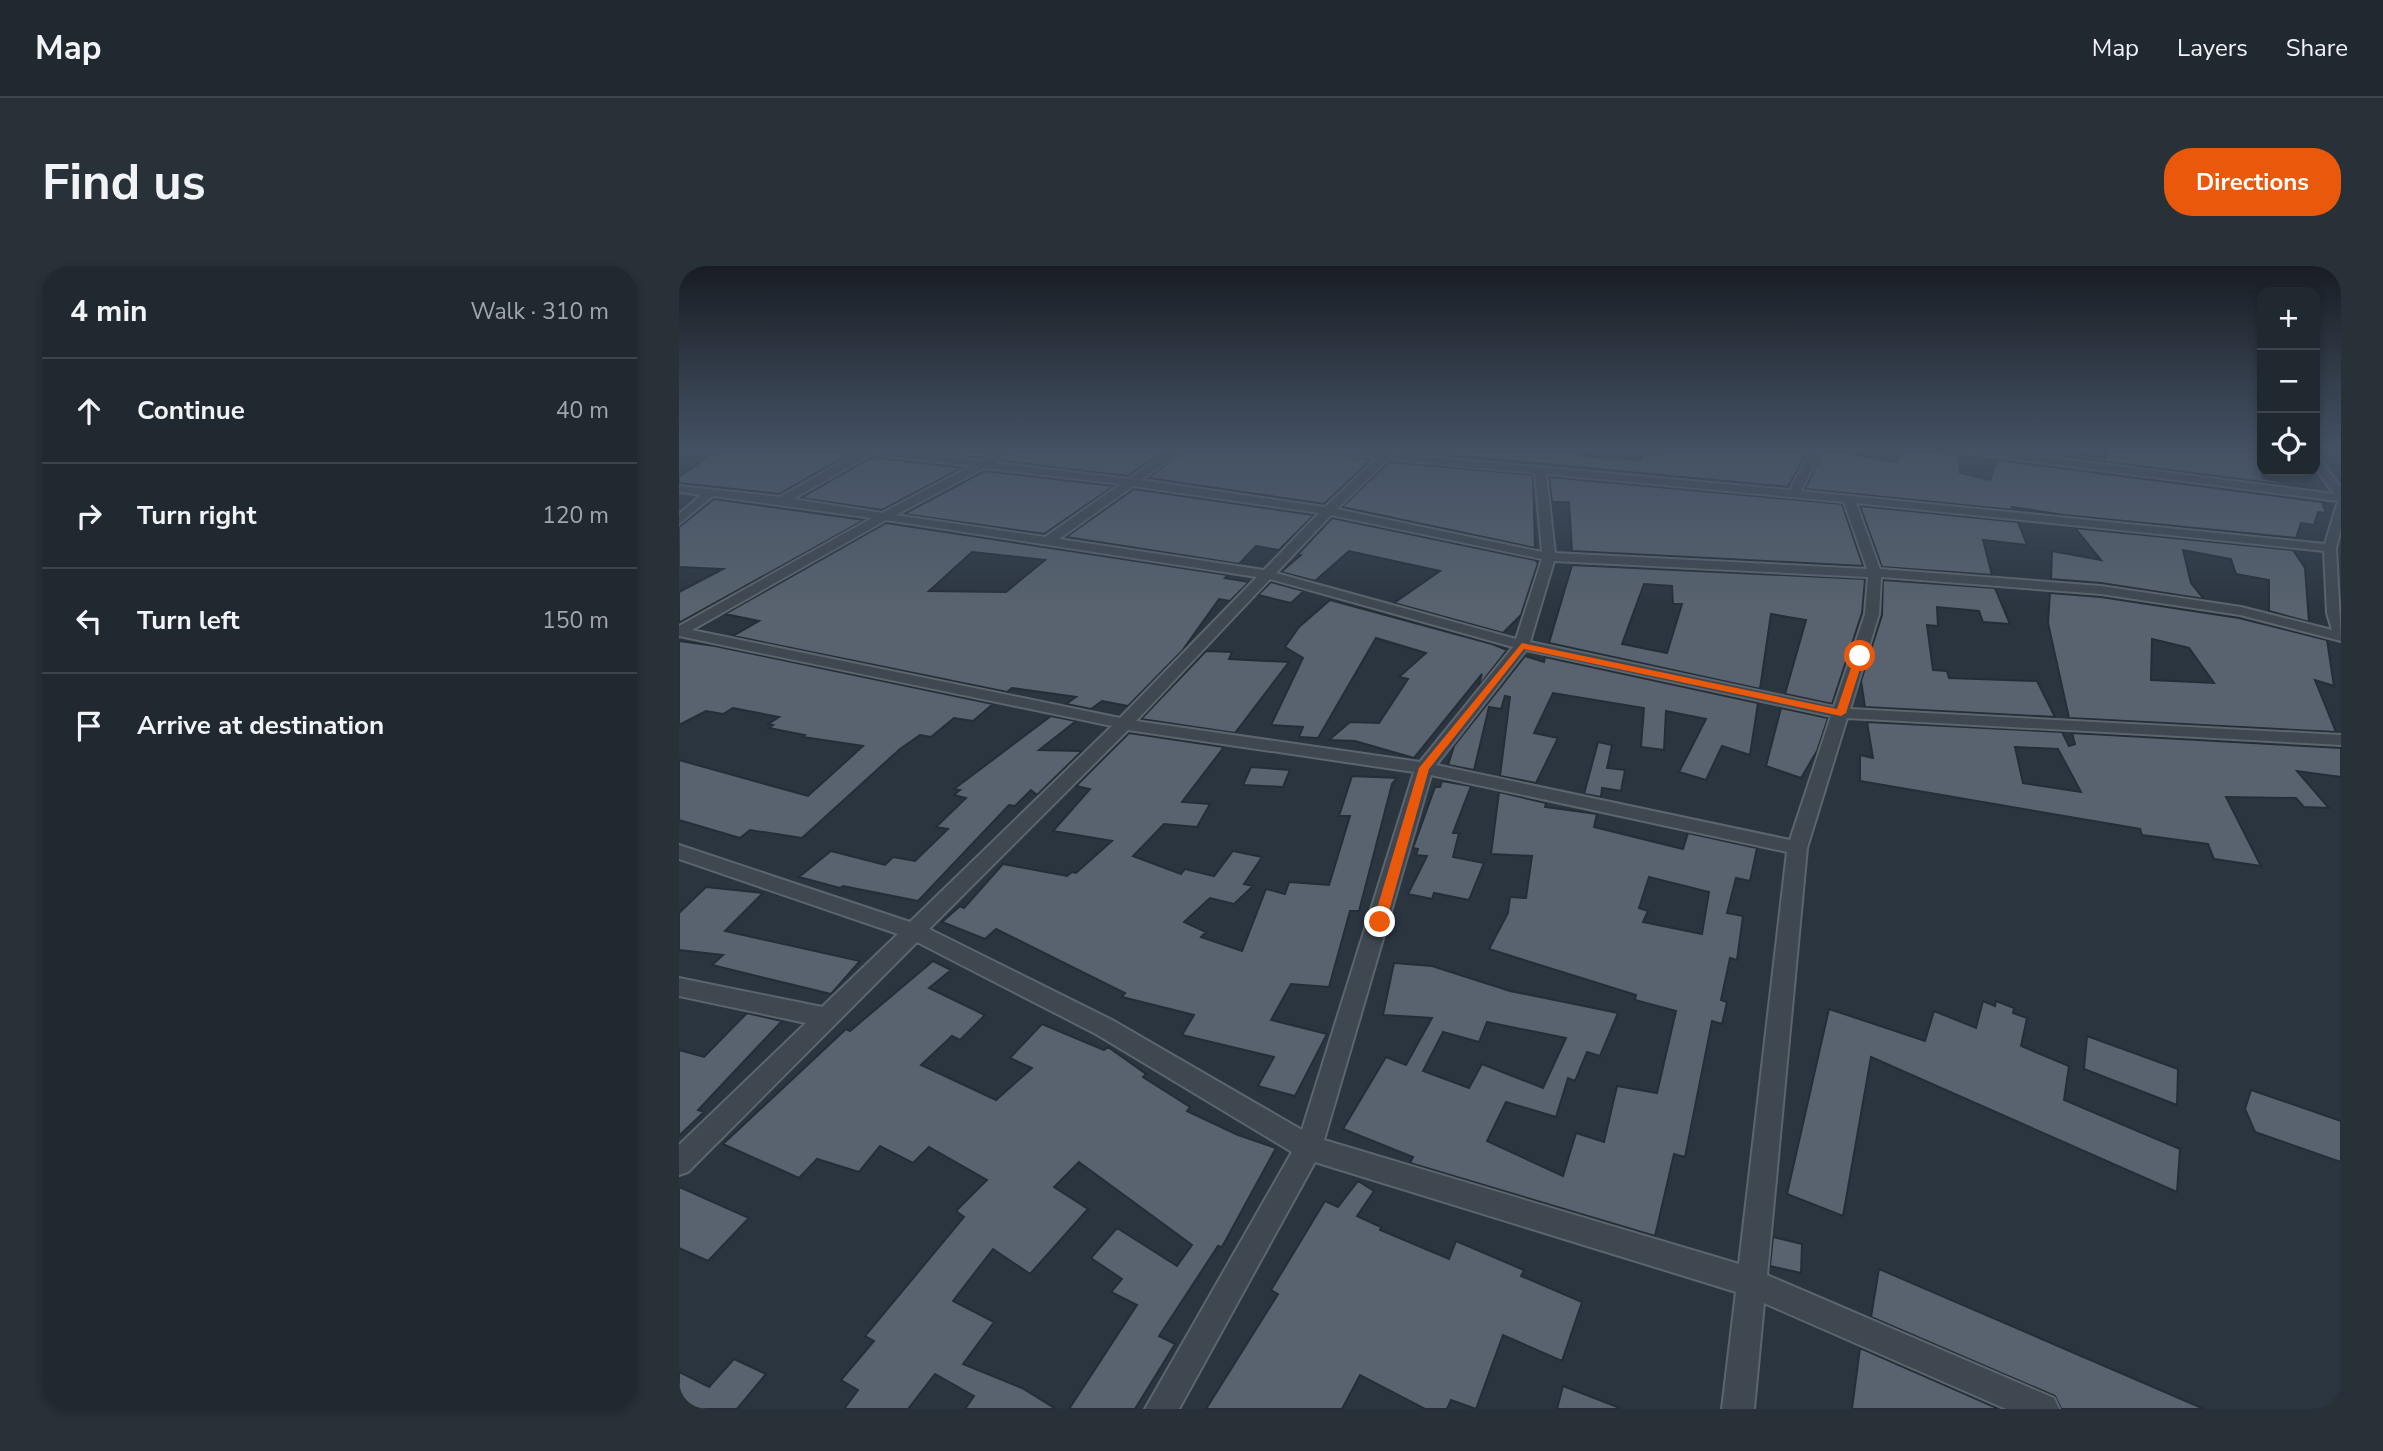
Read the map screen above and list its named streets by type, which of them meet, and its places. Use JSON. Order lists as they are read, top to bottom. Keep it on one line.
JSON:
{"page":{"header":"Map","nav":["Map","Layers","Share"],"buttons":"Directions","title":"Find us","heading":["4 min","Walk · 310 m"],"map_buttons":["+","−"],"list":[["Continue","40 m"],["Turn right","120 m"],["Turn left","150 m"],"Arrive at destination"]}}
